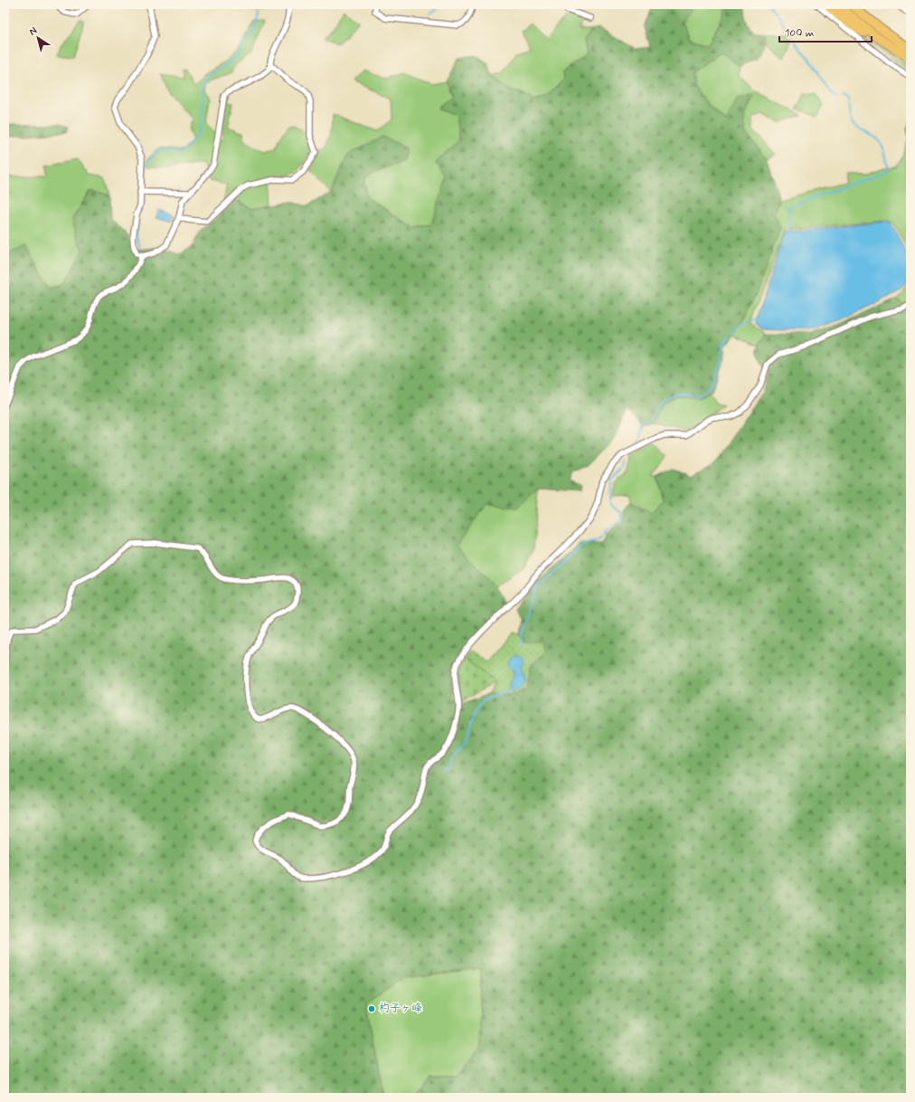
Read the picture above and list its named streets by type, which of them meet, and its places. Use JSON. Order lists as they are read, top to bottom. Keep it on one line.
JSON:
{"places":["杓子ヶ峰"],"scale_bar":"100 m","north":"top left"}
